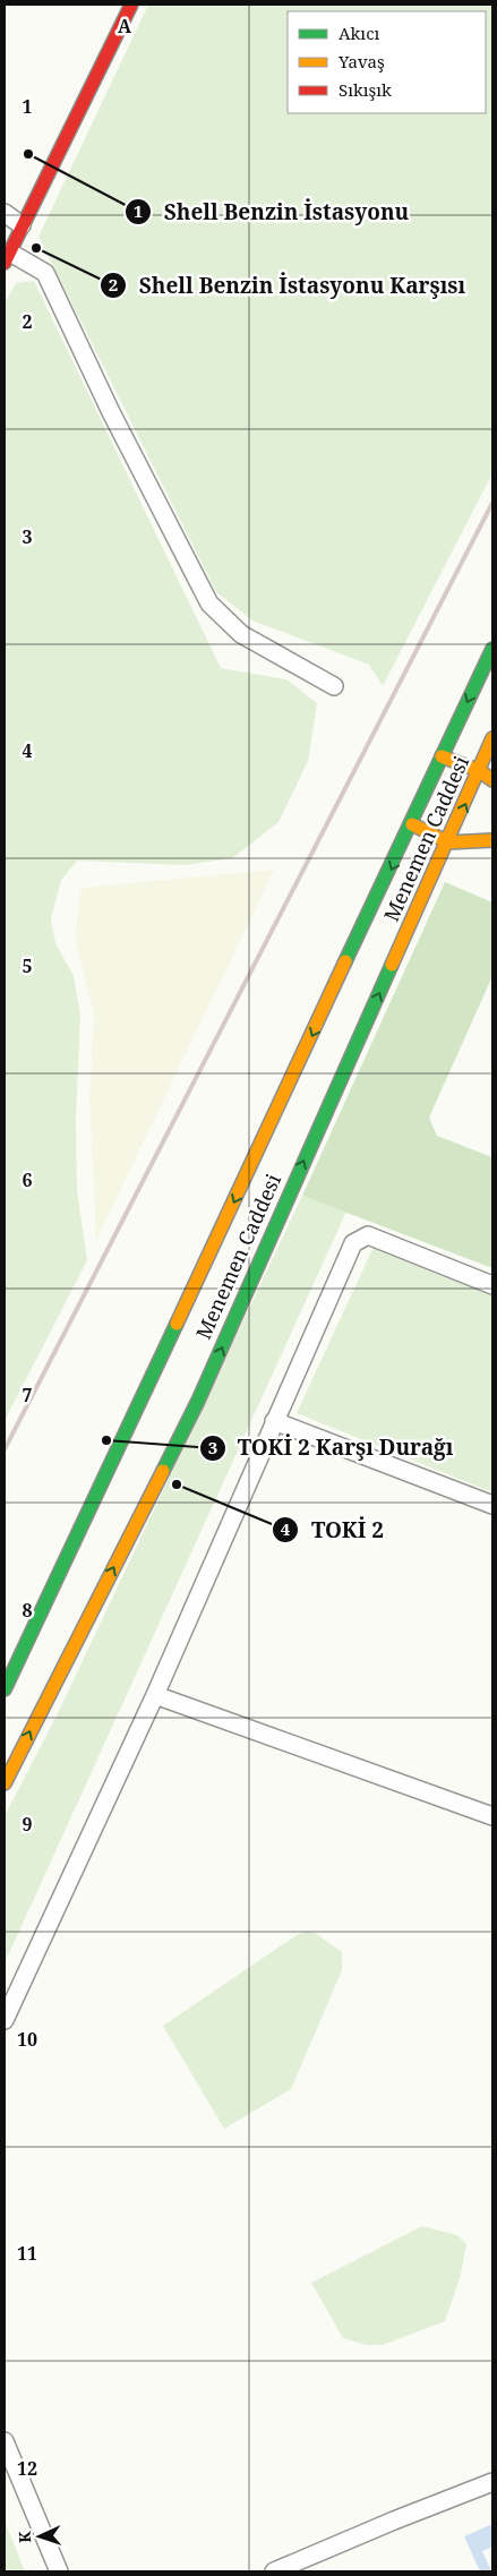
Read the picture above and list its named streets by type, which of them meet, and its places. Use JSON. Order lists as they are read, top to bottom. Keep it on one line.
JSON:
{"streets":{"main road":["Menemen Caddesi"]},"places":["Shell Benzin İstasyonu","Shell Benzin İstasyonu Karşısı","TOKİ 2 Karşı Durağı","TOKİ 2"],"legend":["Akıcı","Yavaş","Sıkışık"],"north":"left","grid":{"columns":["A"],"rows":["1","2","3","4","5","6","7","8","9","10","11","12"]}}
